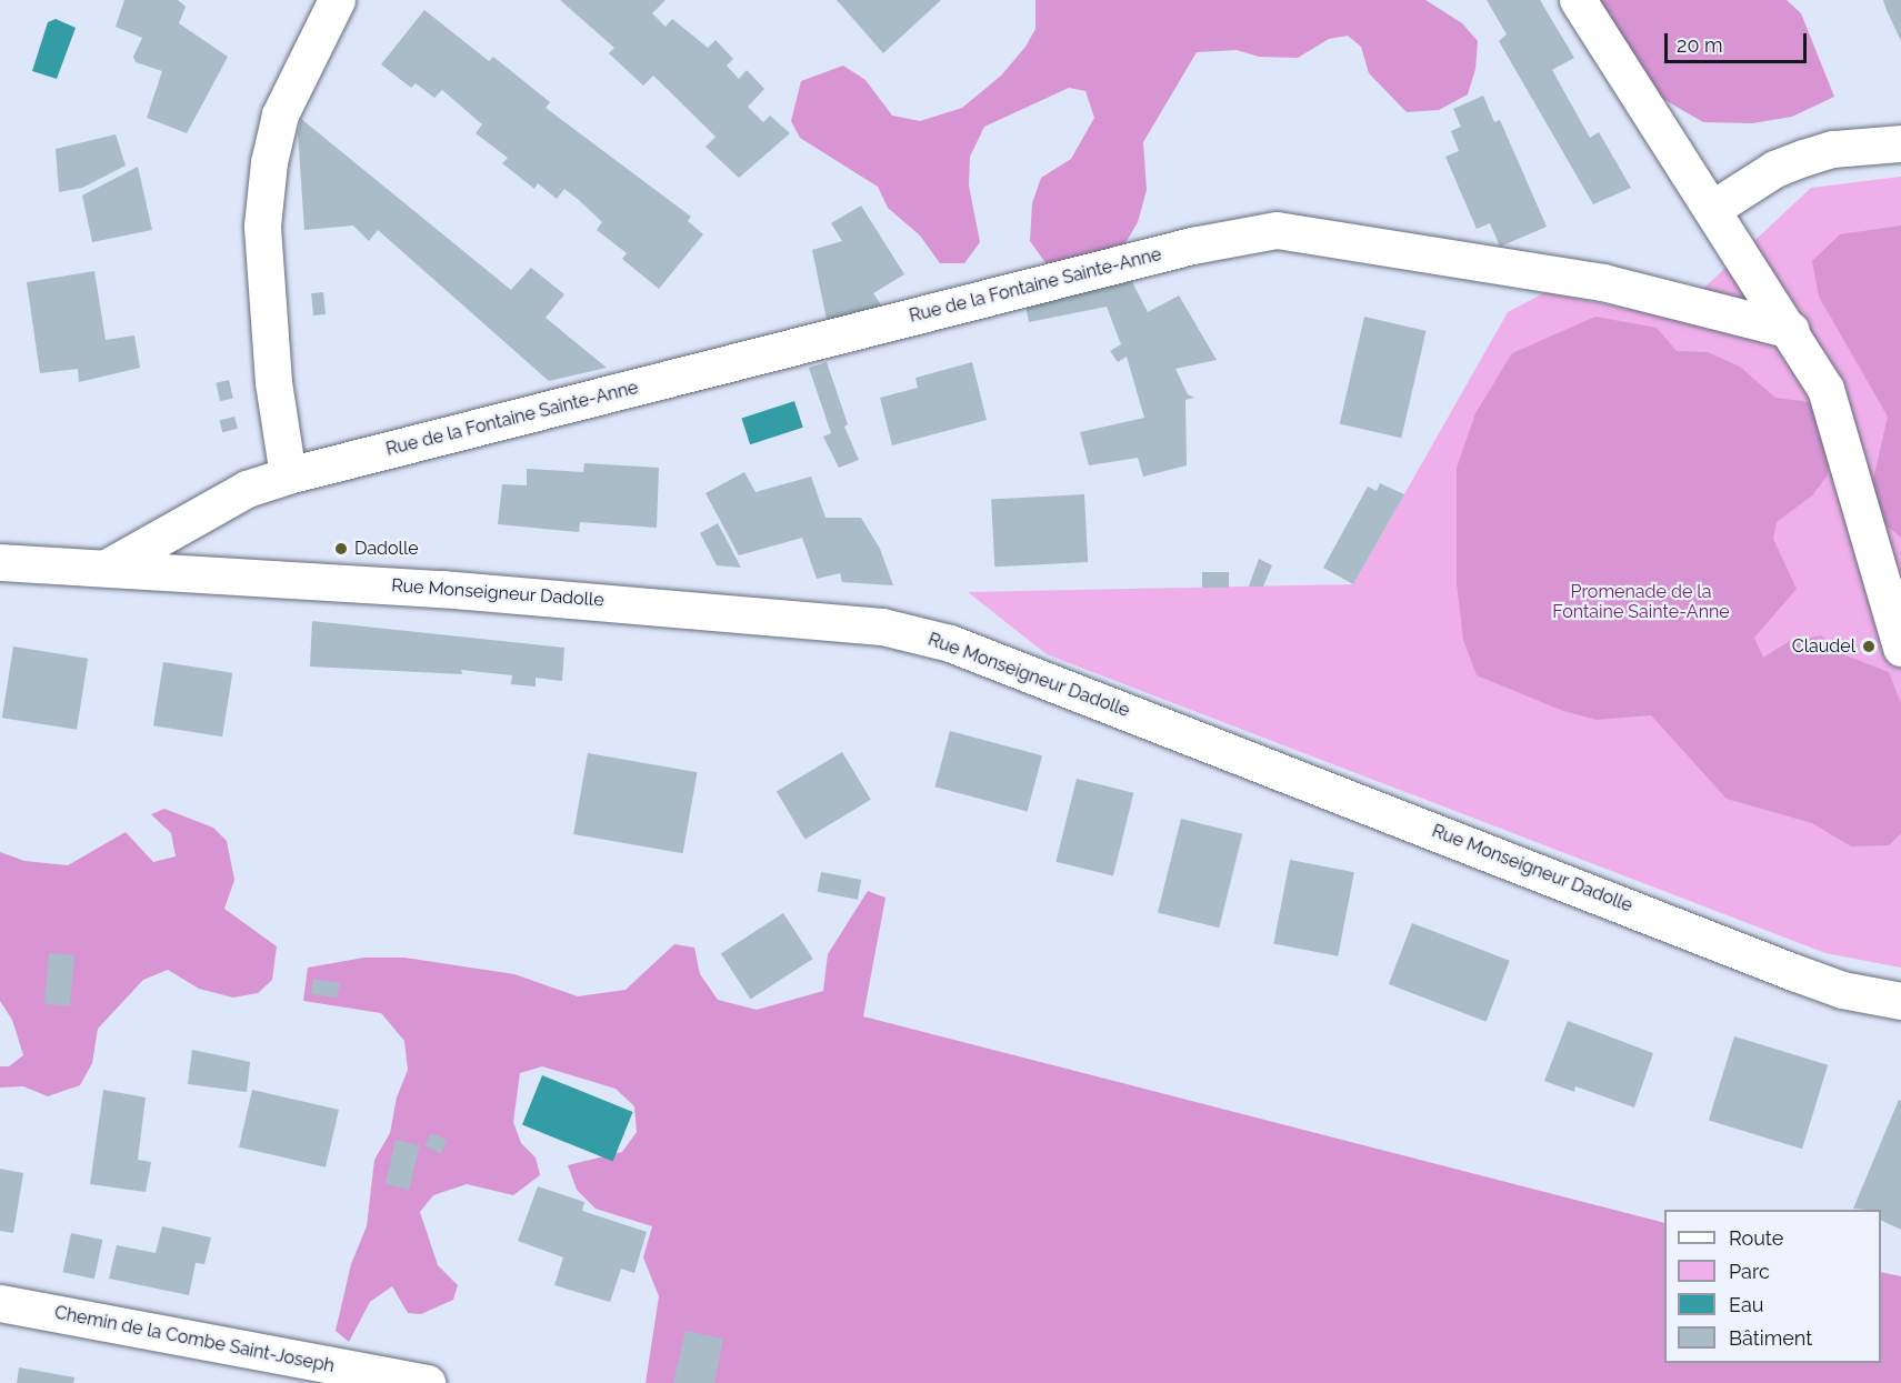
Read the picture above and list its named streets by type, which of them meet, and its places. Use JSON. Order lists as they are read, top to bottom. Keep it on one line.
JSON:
{"streets":{"street":["Rue de la Fontaine Sainte-Anne","Rue Monseigneur Dadolle","Chemin de la Combe Saint-Joseph"]},"crossings":[["Rue de la Fontaine Sainte-Anne","Rue Monseigneur Dadolle"]],"parks":["Promenade de la Fontaine Sainte-Anne"],"places":["Dadolle","Claudel"],"legend":["Route","Parc","Eau","Bâtiment"],"scale_bar":"20 m"}
